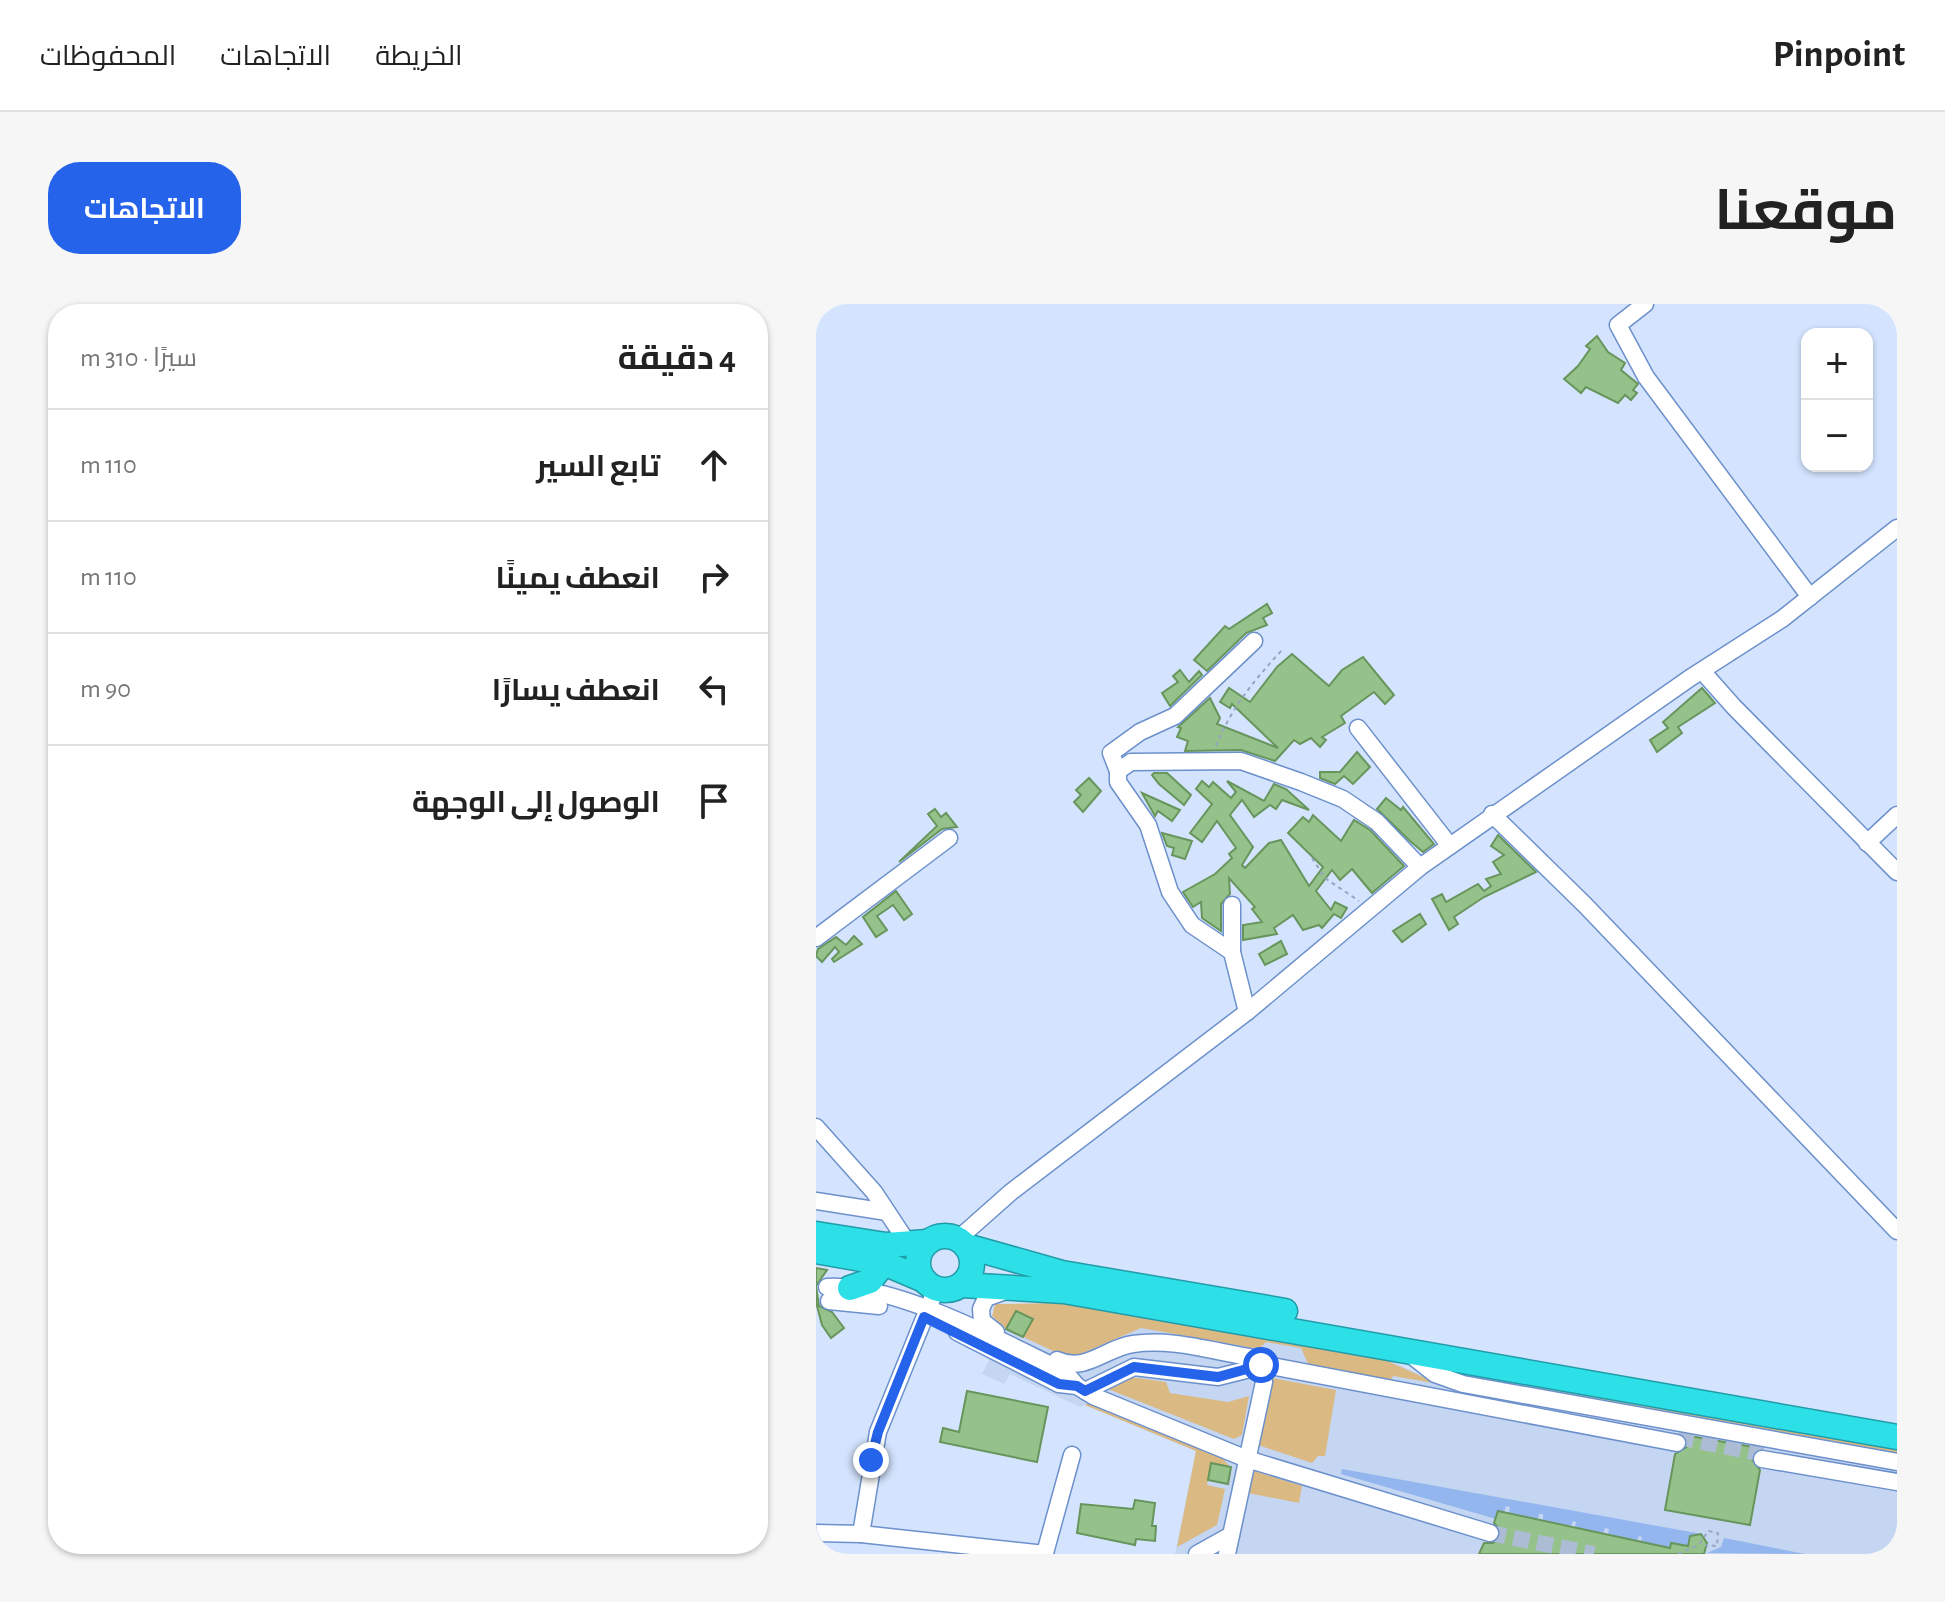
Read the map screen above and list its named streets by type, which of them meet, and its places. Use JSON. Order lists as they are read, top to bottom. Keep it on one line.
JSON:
{"page":{"header":"Pinpoint","nav":["الخريطة","الاتجاهات","المحفوظات"],"title":"موقعنا","buttons":"الاتجاهات","heading":["4 دقيقة","سيرًا · 310 m"],"map_buttons":["+","−"],"list":[["تابع السير","110 m"],["انعطف يمينًا","110 m"],["انعطف يسارًا","90 m"],"الوصول إلى الوجهة"]}}
